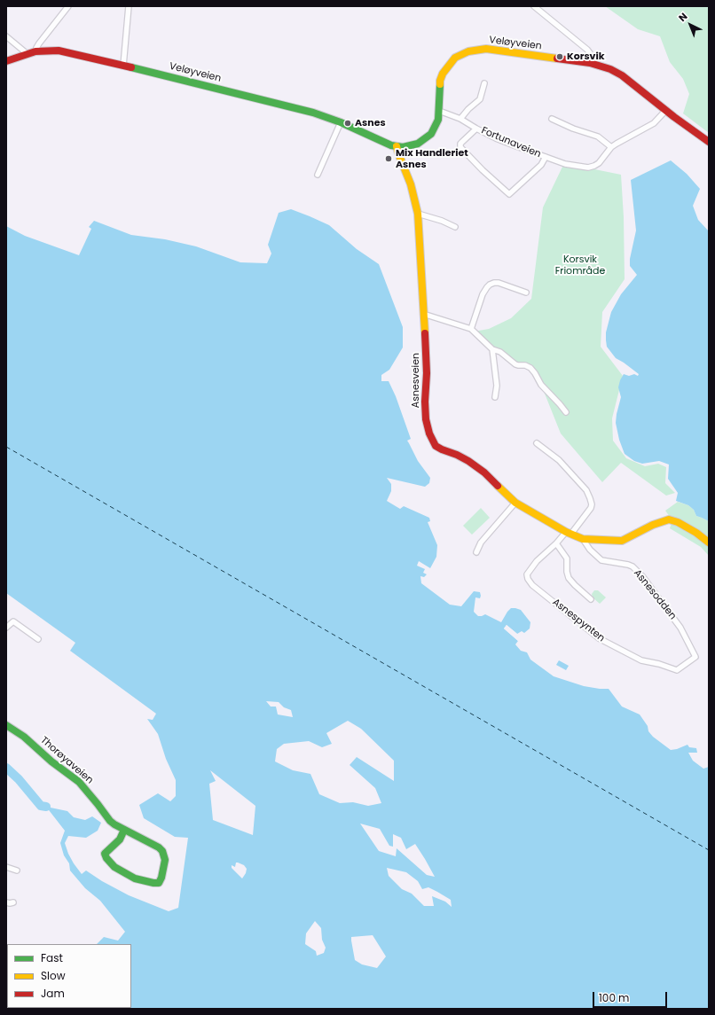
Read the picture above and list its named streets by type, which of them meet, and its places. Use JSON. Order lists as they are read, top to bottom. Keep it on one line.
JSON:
{"streets":{"street":["Veløyveien","Fortunaveien","Asnesveien","Asnesodden","Asnespynten","Thorøyaveien"]},"crossings":[["Veløyveien","Fortunaveien"],["Veløyveien","Asnesveien"],["Asnesveien","Asnesodden"],["Asnesveien","Asnespynten"],["Asnesodden","Asnespynten"]],"parks":["Korsvik Friområde"],"places":["Korsvik","Asnes","Mix Handleriet Asnes"],"legend":["Fast","Slow","Jam"],"scale_bar":"100 m","north":"top left"}
